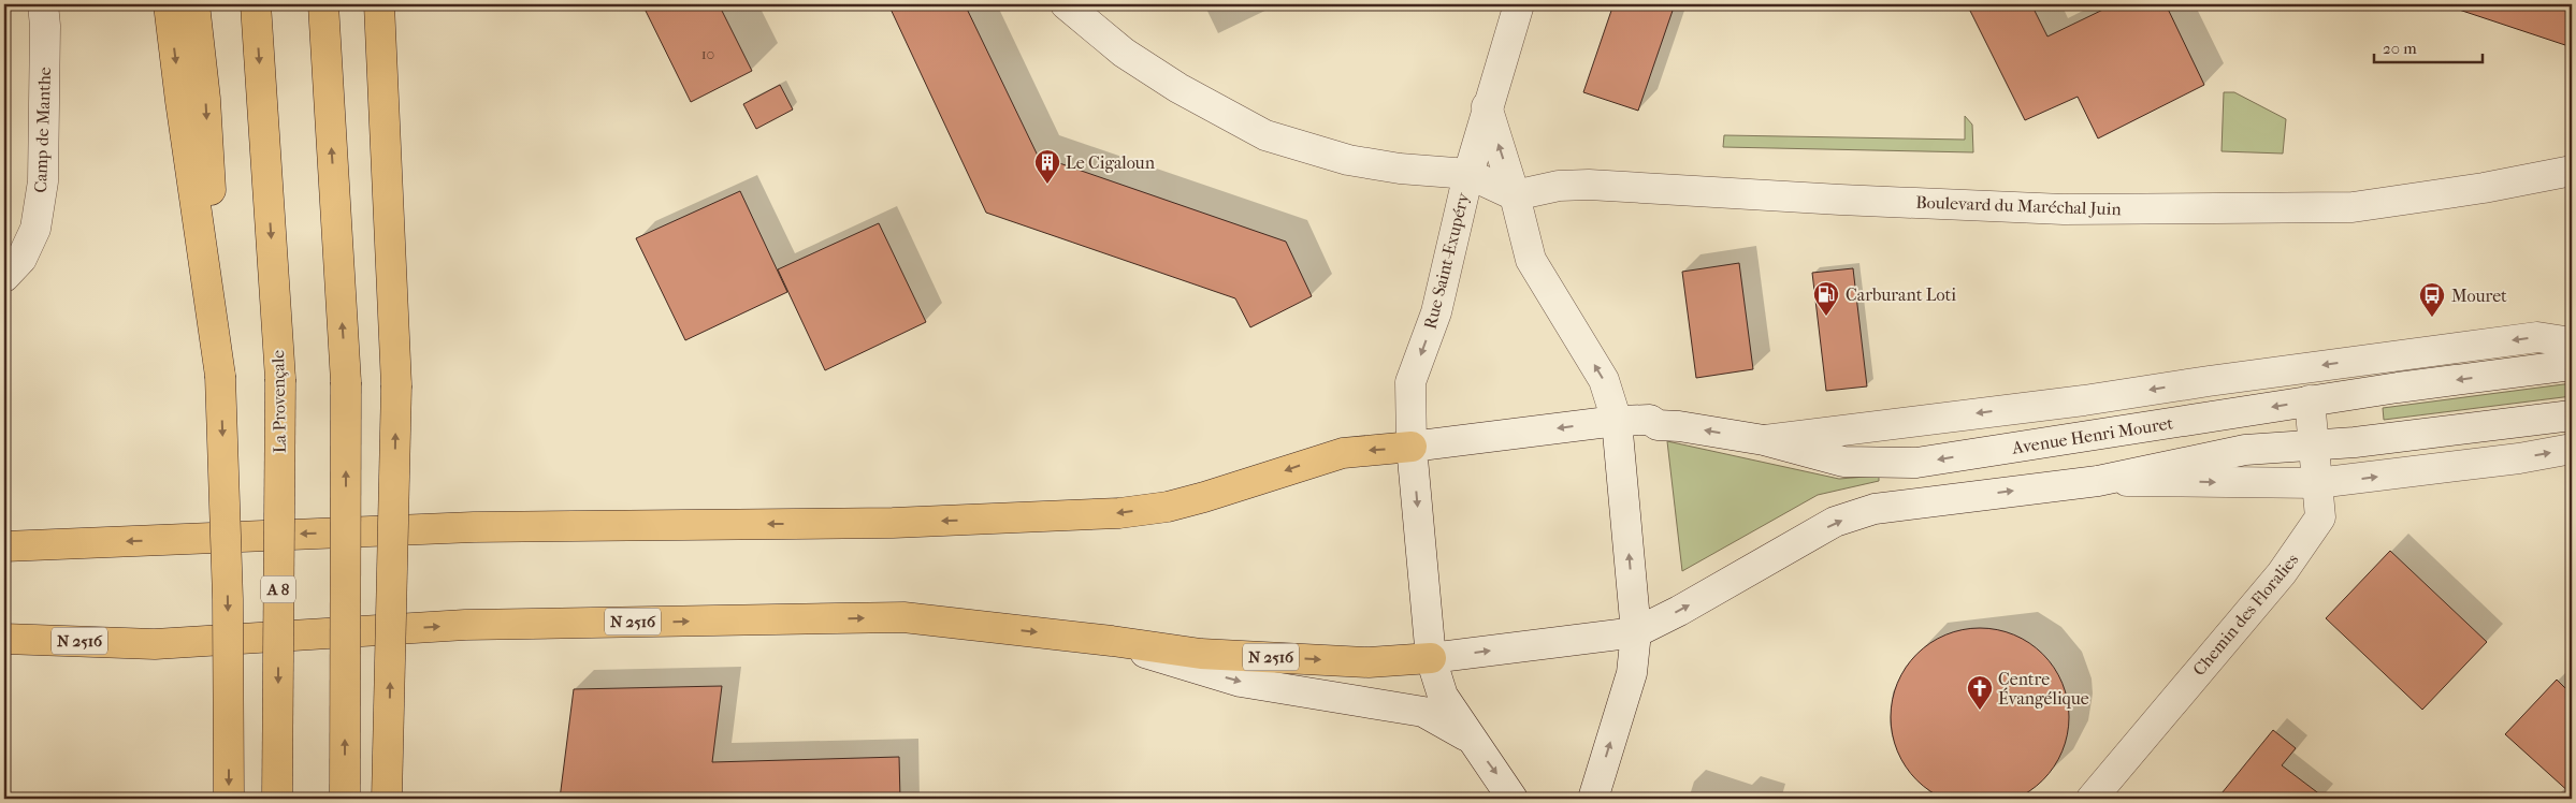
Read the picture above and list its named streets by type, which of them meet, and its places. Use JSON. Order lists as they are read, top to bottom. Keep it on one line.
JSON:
{"streets":{"highway":["La Provençale","A 8","N 2516"],"street":["Camp de Manthe","Boulevard du Maréchal Juin","Rue Saint-Exupéry","Avenue Henri Mouret","Chemin des Floralies"]},"crossings":[["Rue Saint-Exupéry","Avenue Henri Mouret"],["Rue Saint-Exupéry","N 2516"],["Avenue Henri Mouret","Chemin des Floralies"]],"places":{"building":["Le Cigaloun"],"fuel station":["Carburant Loti"],"bus stop":["Mouret"],"church":["Centre Évangélique"]},"house_numbers":["10"],"scale_bar":"20 m"}
